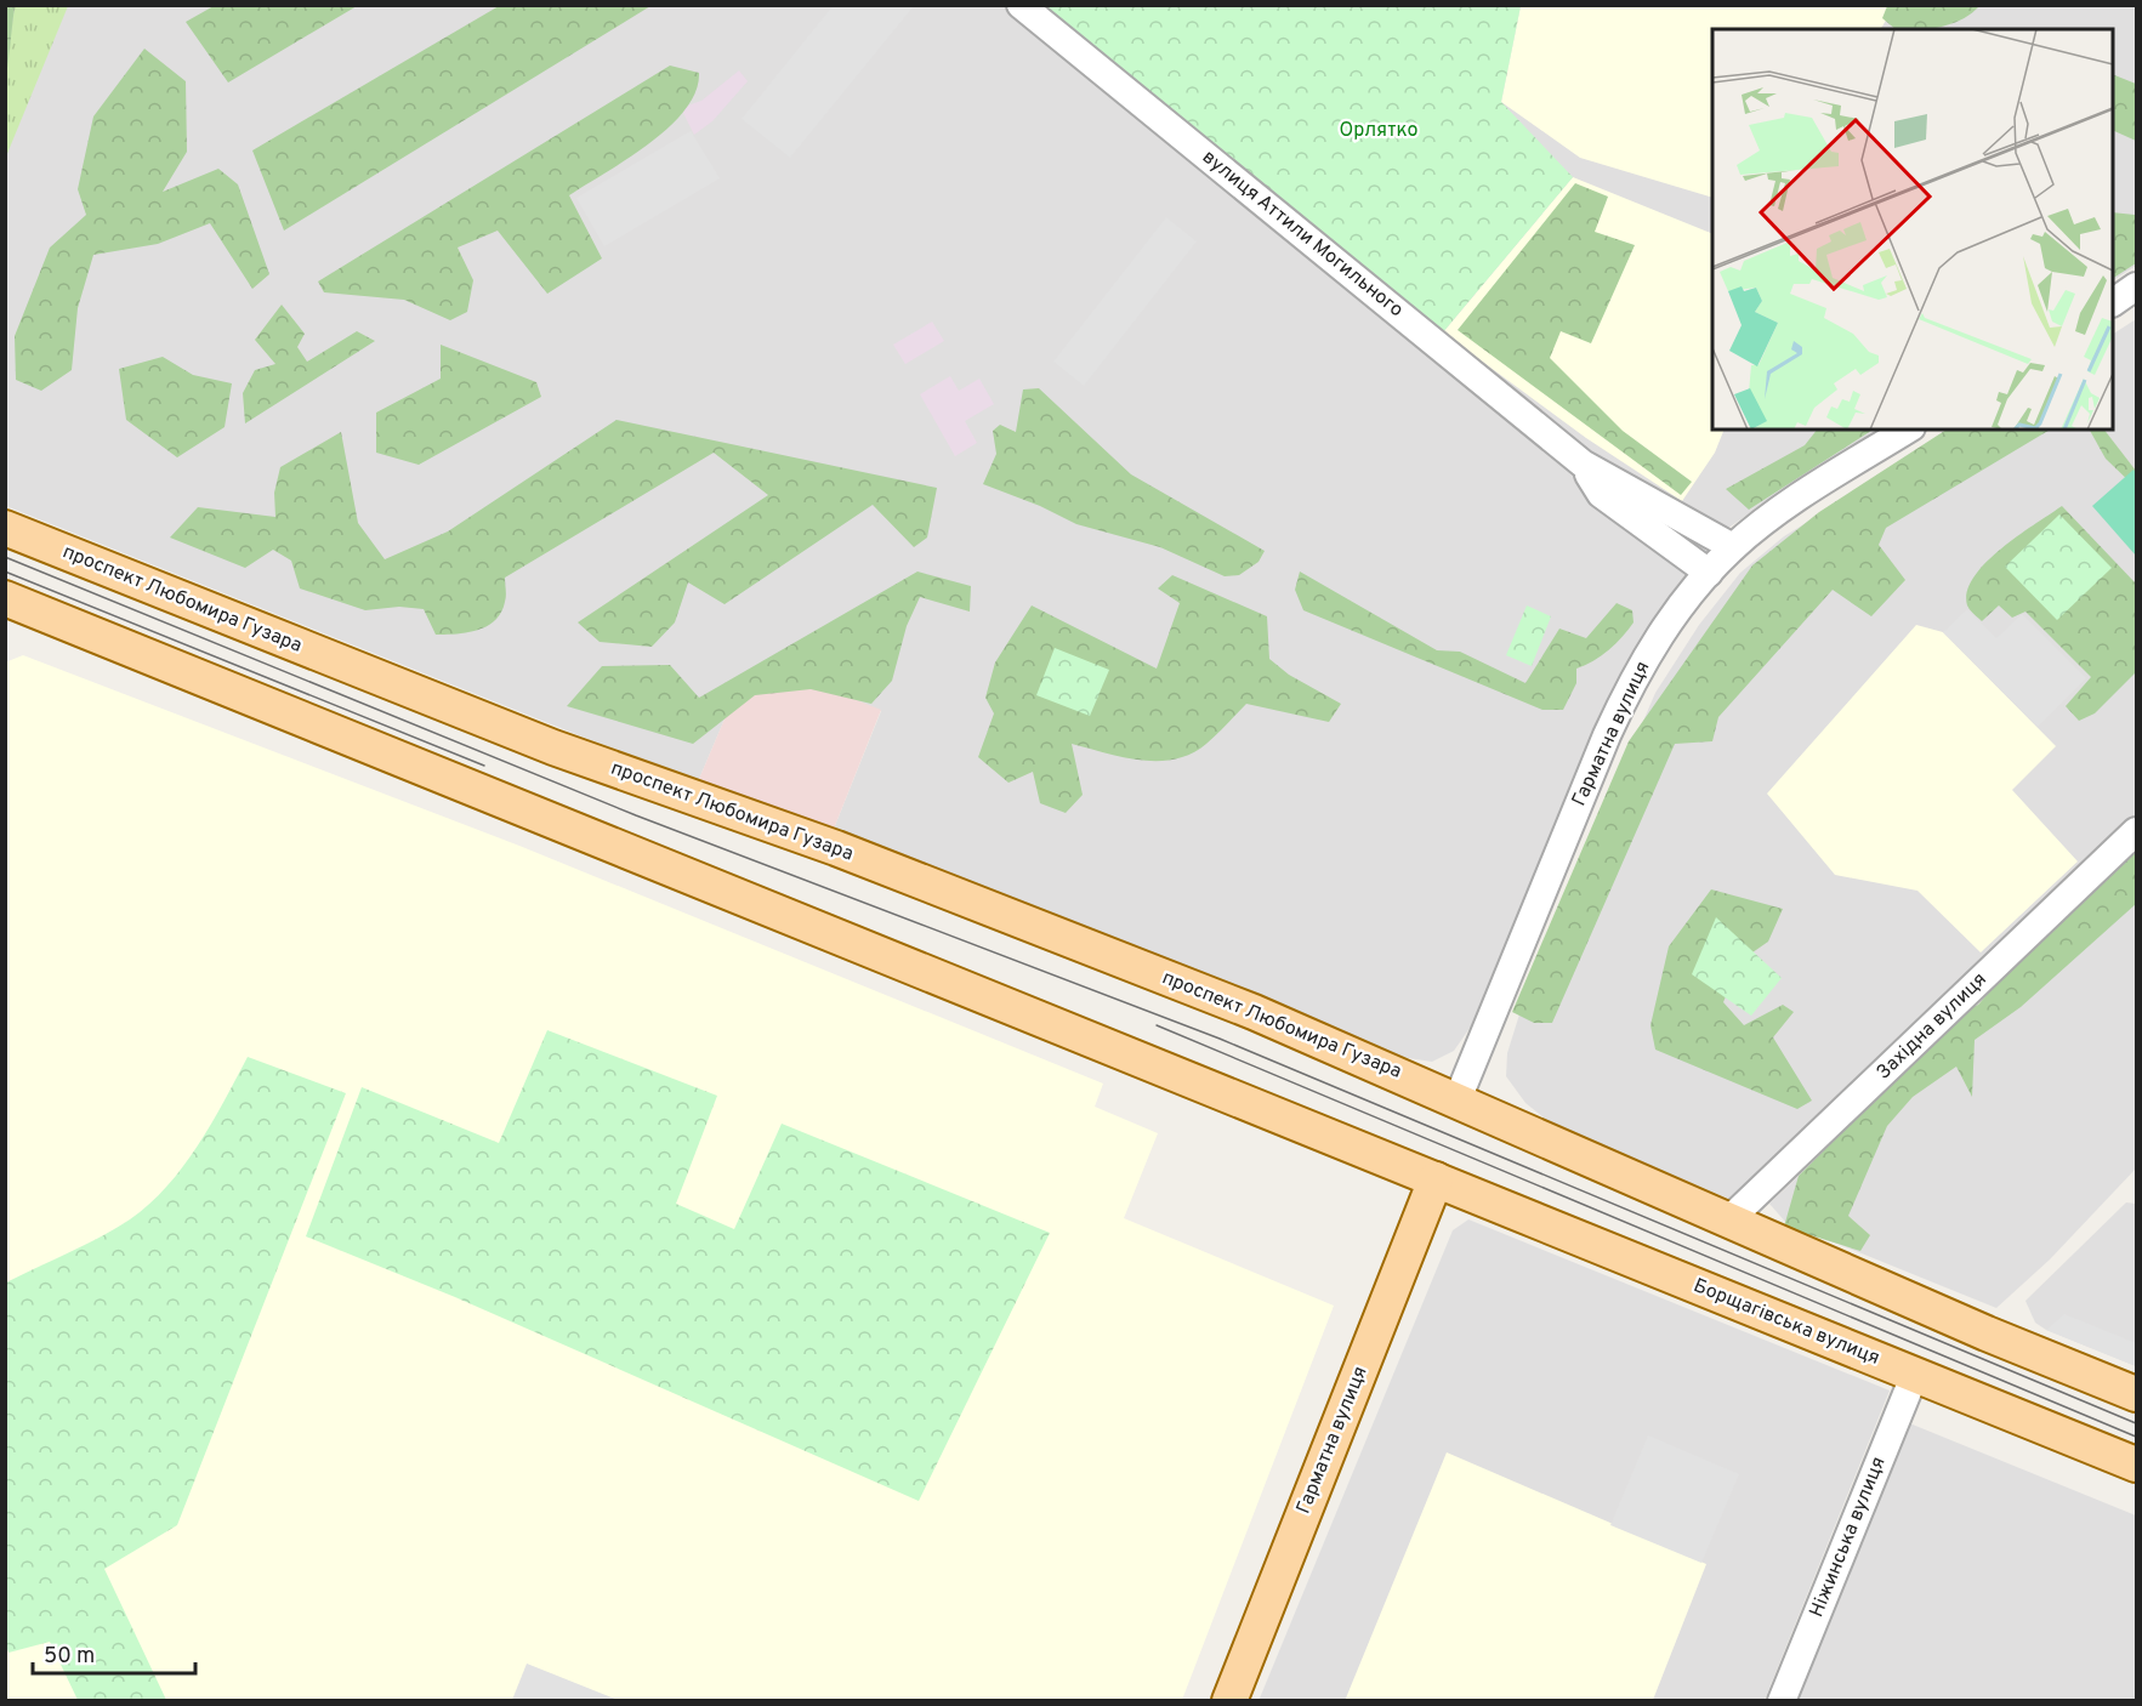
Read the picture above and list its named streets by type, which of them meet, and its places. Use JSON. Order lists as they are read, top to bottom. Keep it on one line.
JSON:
{"streets":{"main road":["проспект Любомира Гузара","Гарматна вулиця","Борщагівська вулиця"],"street":["вулиця Аттили Могильного","Західна вулиця","Ніжинська вулиця"]},"crossings":[["вулиця Аттили Могильного","Гарматна вулиця"],["проспект Любомира Гузара","Гарматна вулиця"],["Гарматна вулиця","Борщагівська вулиця"],["Борщагівська вулиця","Ніжинська вулиця"]],"parks":["Орлятко"],"scale_bar":"50 m"}
